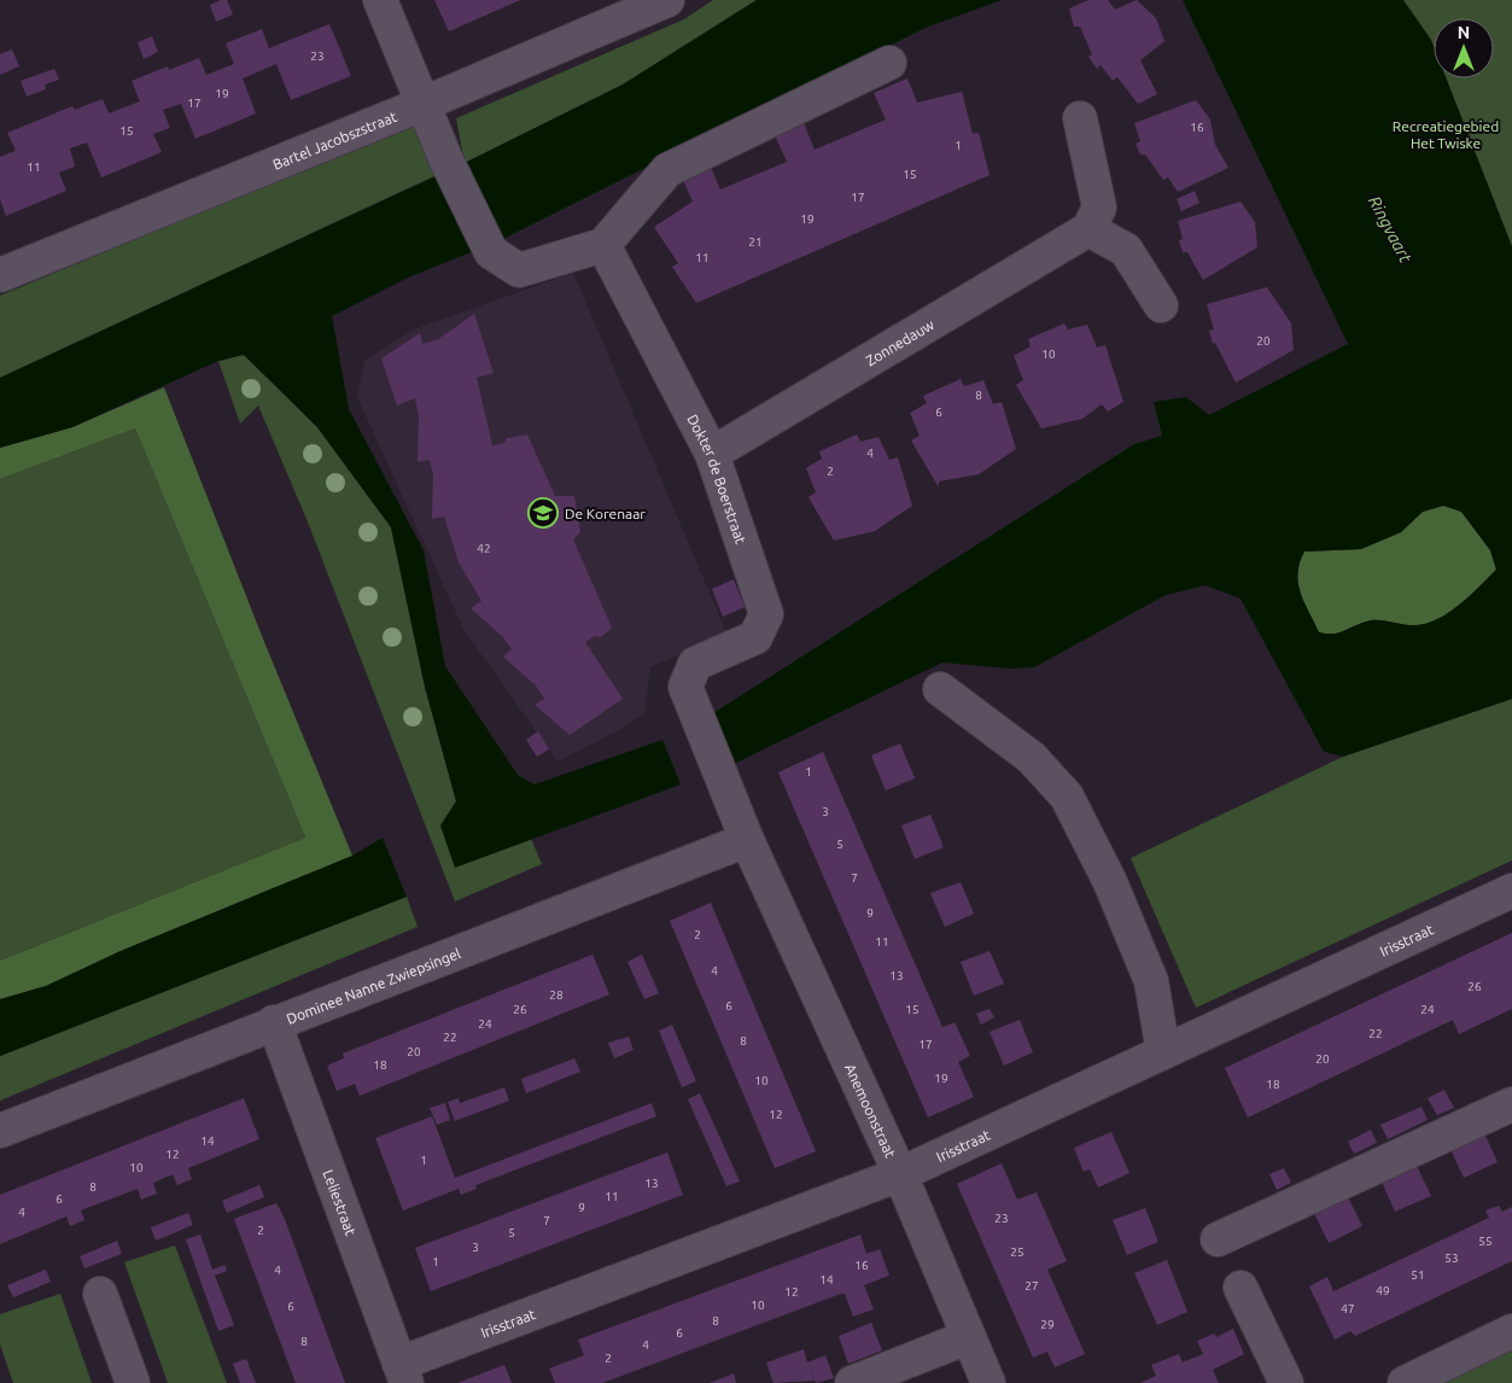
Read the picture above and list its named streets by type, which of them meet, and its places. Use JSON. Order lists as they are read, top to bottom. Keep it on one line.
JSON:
{"streets":{"street":["Bartel Jacobszstraat","Zonnedauw","Dokter de Boerstraat","Irisstraat","Dominee Nanne Zwiepsingel","Anemoonstraat","Leliestraat"]},"crossings":[["Zonnedauw","Dokter de Boerstraat"],["Dokter de Boerstraat","Dominee Nanne Zwiepsingel"],["Dokter de Boerstraat","Anemoonstraat"],["Irisstraat","Anemoonstraat"],["Irisstraat","Leliestraat"],["Dominee Nanne Zwiepsingel","Anemoonstraat"],["Dominee Nanne Zwiepsingel","Leliestraat"]],"water":["Ringvaart"],"parks":["Recreatiegebied Het Twiske"],"places":{"school or university":["De Korenaar"]},"house_numbers":["23","19","17","16","15","1","11","15","17","19","21","11","20","10","8","6","4","2","42","1","3","5","7","9","2","11","4","13","26","28","6","26","15","24","24","22","22","8","17","20","20","18","19","10","18","12","14","12","1","10","13","8","11","6","9","4","23","7","2","5","55","3","25","53","1","16","4","51","14","27","49","12","10","6","47","8","29","6","8","4","2"],"north":"top"}
